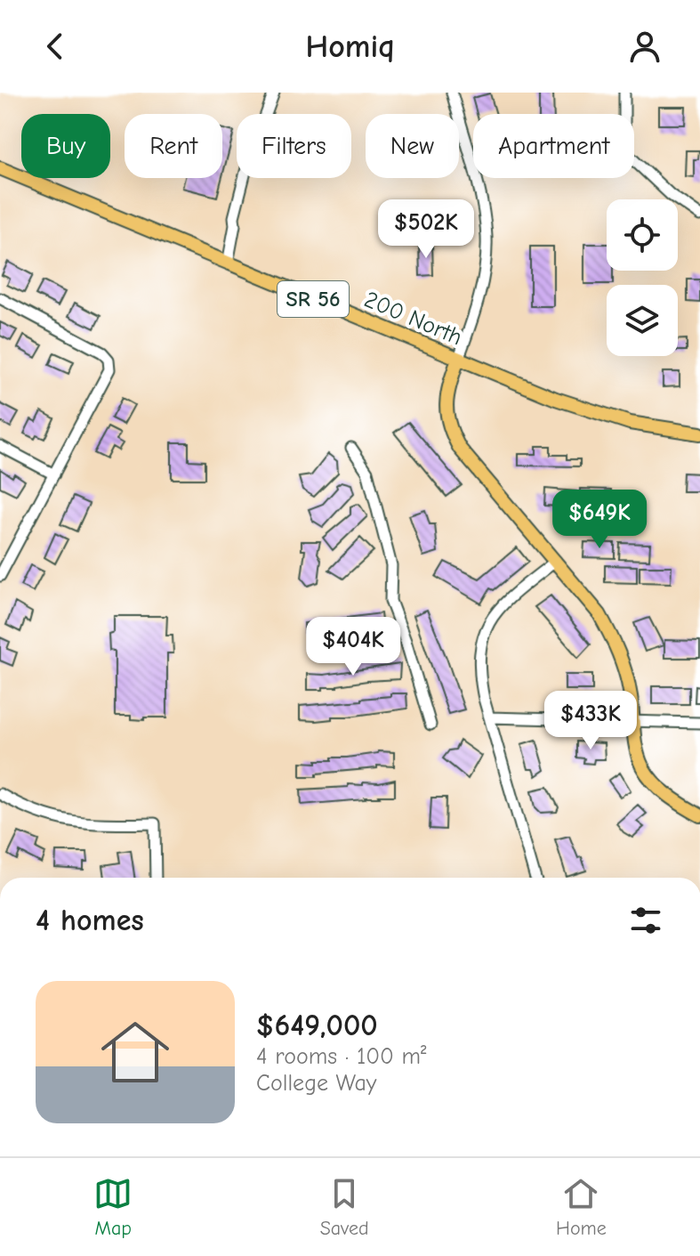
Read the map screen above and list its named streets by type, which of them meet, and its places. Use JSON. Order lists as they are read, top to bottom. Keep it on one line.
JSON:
{"streets":{"main road":["SR 56","200 North"]},"page":{"header":"Homiq","chip":["Buy","Rent","Filters","New","Apartment"],"price":["$502K","$649K","$404K","$433K"],"heading":"4 homes","list":[{"name":"$649,000","note":"4 rooms · 100 m² · College Way"}],"tabs":["Map","Saved","Home"]}}
